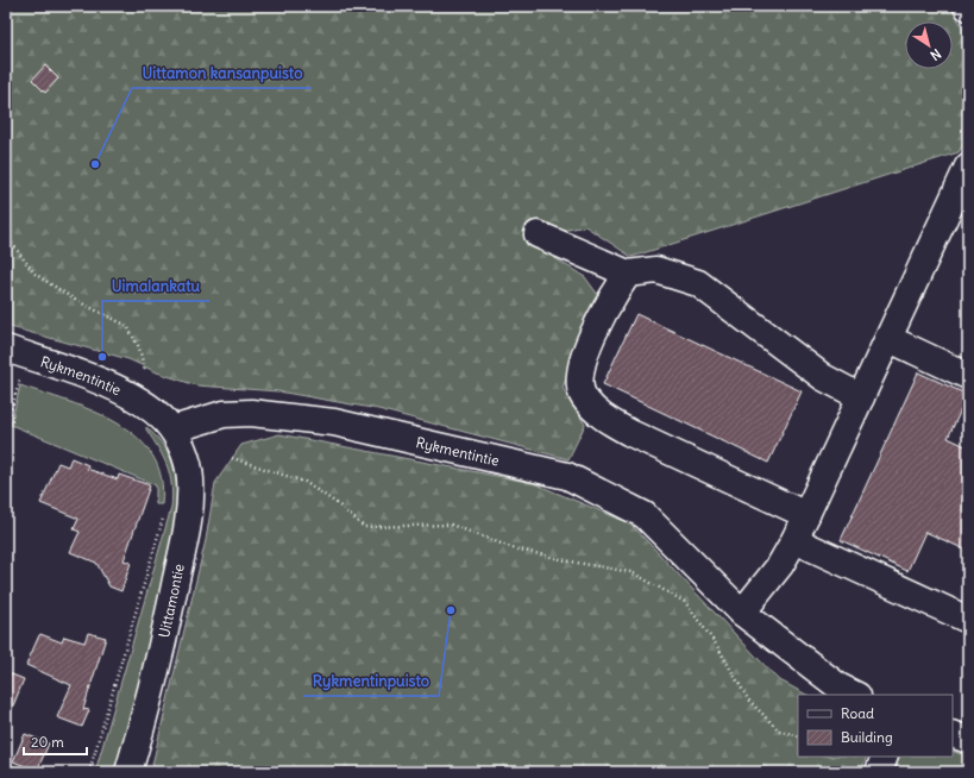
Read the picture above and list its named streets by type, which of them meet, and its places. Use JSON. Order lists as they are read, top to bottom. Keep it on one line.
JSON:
{"streets":{"street":["Rykmentintie","Uittamontie"]},"crossings":[["Rykmentintie","Uittamontie"]],"places":["Uittamon kansanpuisto","Uimalankatu","Rykmentinpuisto"],"legend":["Road","Building"],"scale_bar":"20 m","north":"bottom right"}
